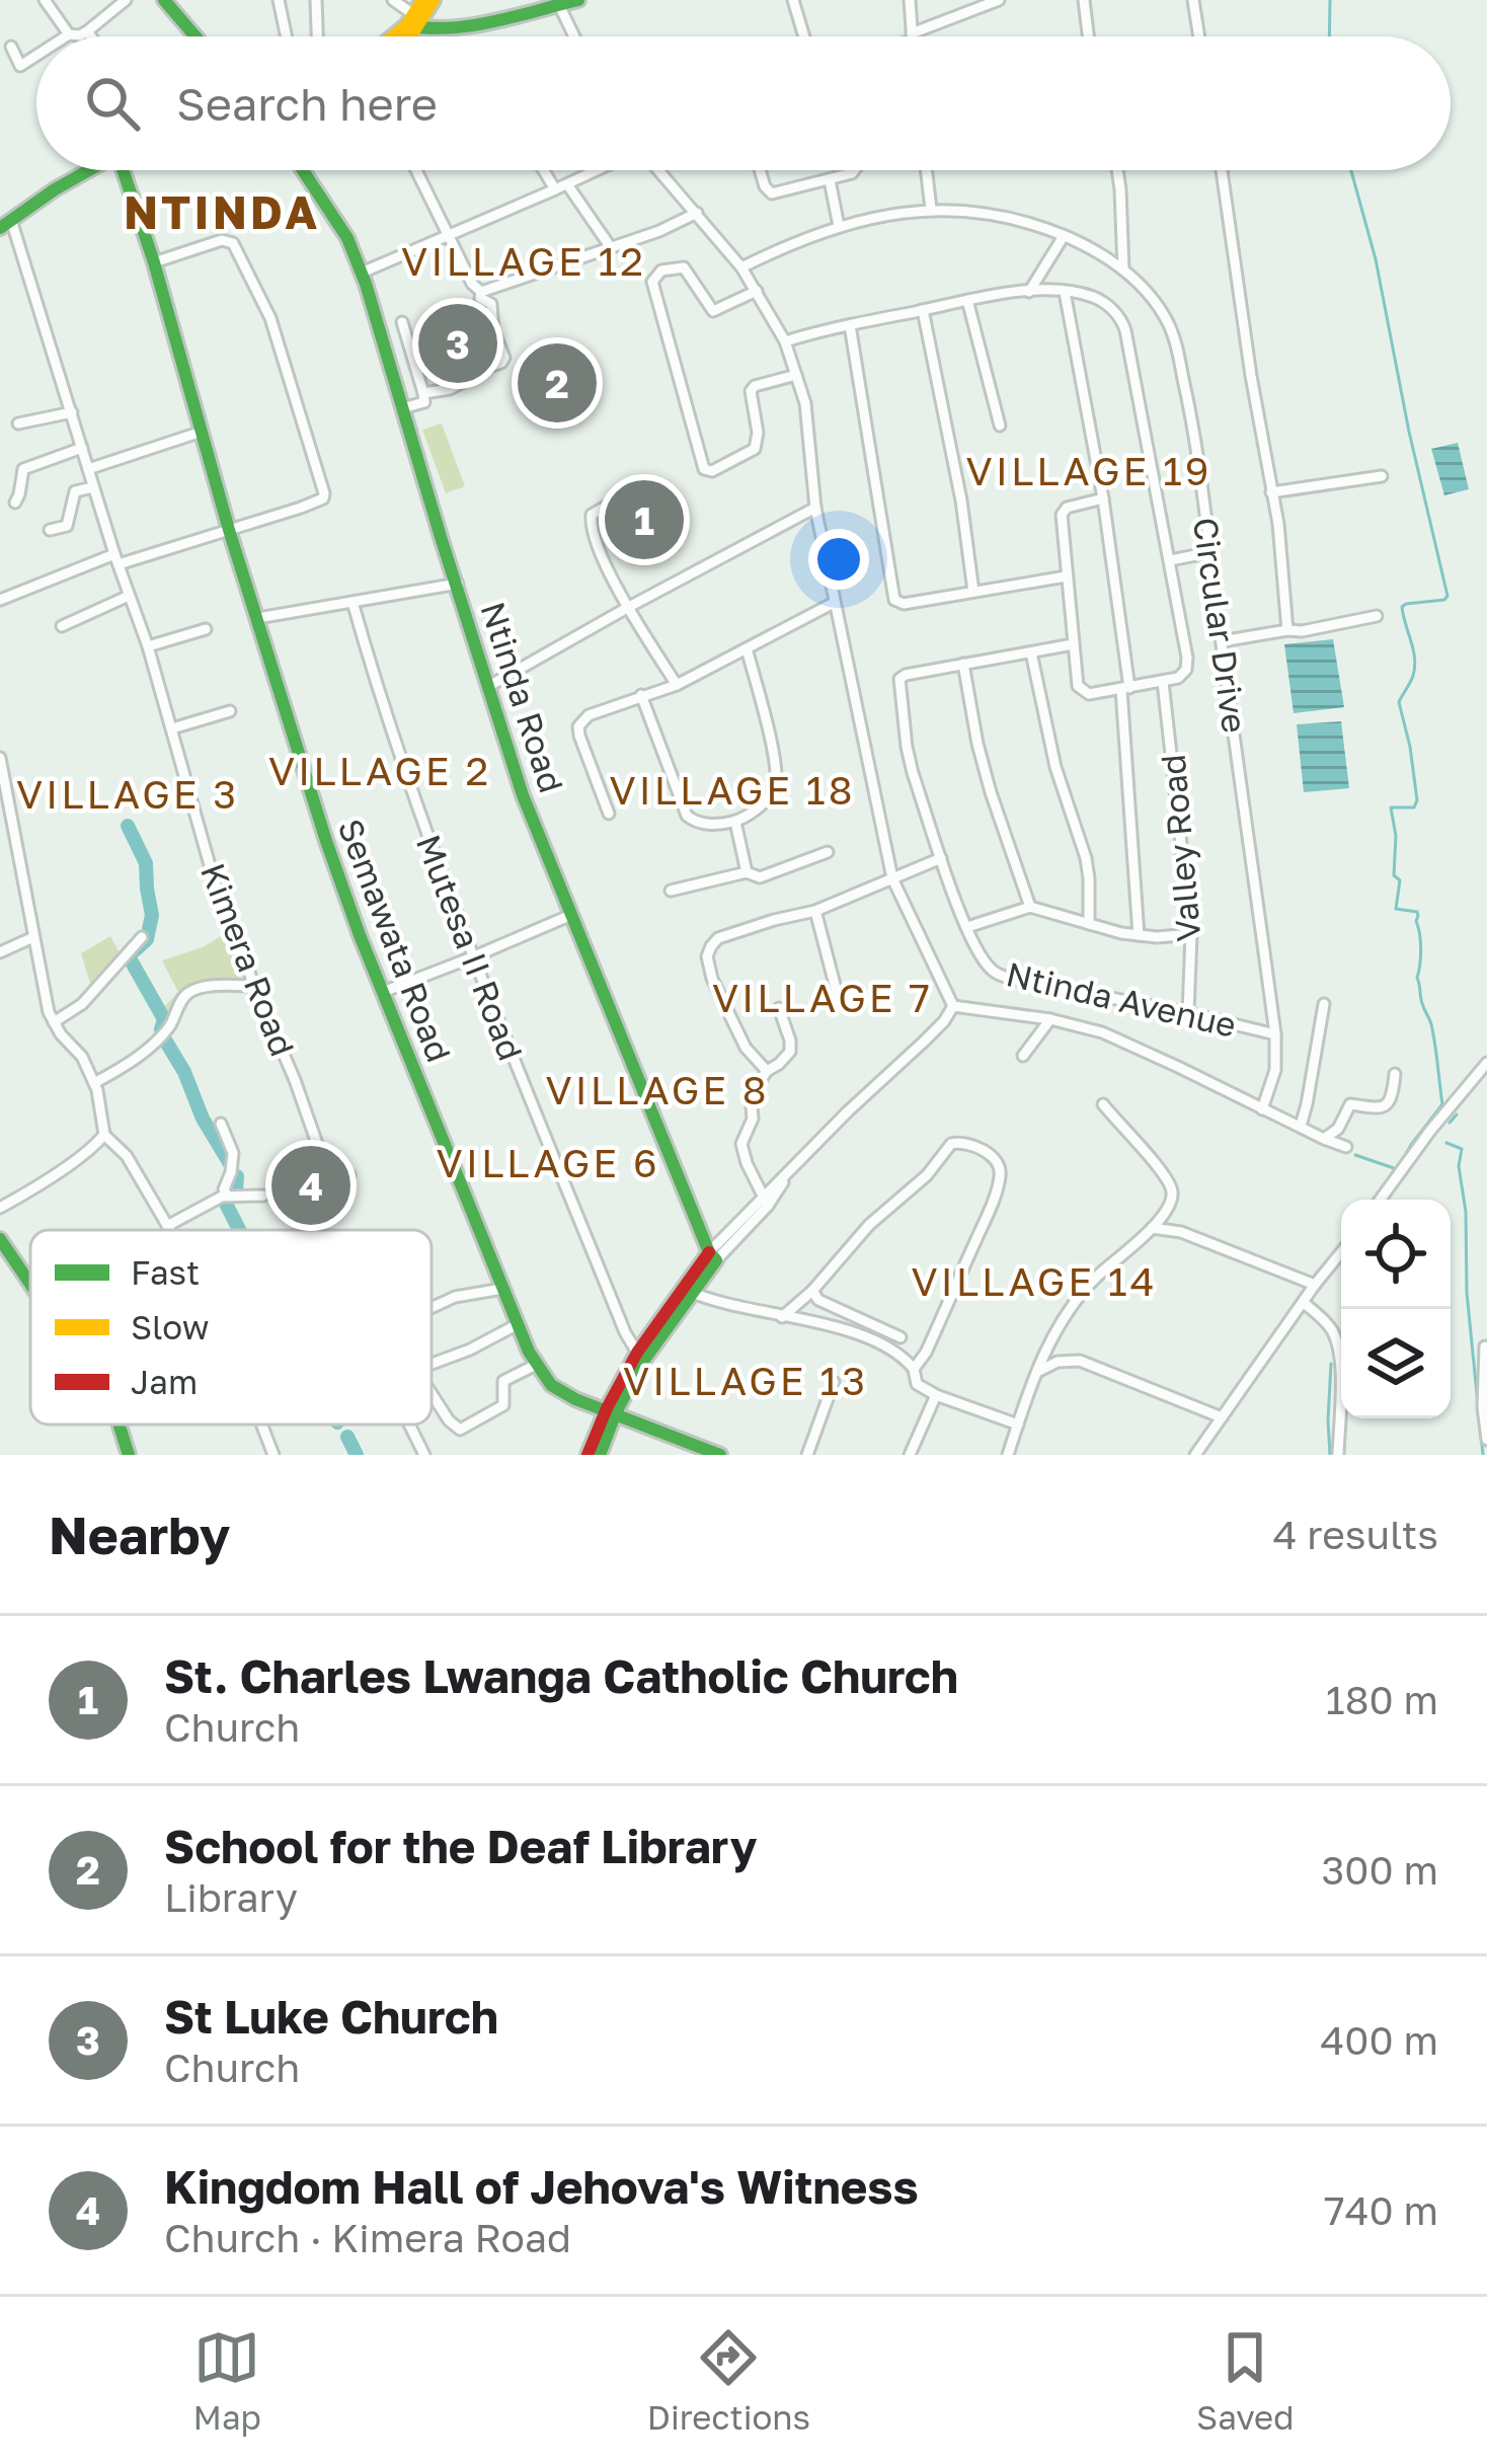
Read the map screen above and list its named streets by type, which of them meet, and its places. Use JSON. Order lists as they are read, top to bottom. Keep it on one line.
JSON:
{"streets":{"street":["Circular Drive","Ntinda Road","Valley Road","Semawata Road","Mutesa II Road","Kimera Road","Ntinda Avenue"]},"crossings":[["Circular Drive","Ntinda Avenue"],["Valley Road","Ntinda Avenue"]],"districts":["NTINDA","VILLAGE 12","VILLAGE 19","VILLAGE 2","VILLAGE 18","VILLAGE 3","VILLAGE 7","VILLAGE 8","VILLAGE 6","VILLAGE 14","VILLAGE 13"],"legend":["Fast","Slow","Jam"],"page":{"search":"Search here","pins":["3","2","1","4"],"heading":["Nearby","4 results"],"list":[{"mark":"1","name":"St. Charles Lwanga Catholic Church","note":"Church","value":"180 m"},{"mark":"2","name":"School for the Deaf Library","note":"Library","value":"300 m"},{"mark":"3","name":"St Luke Church","note":"Church","value":"400 m"},{"mark":"4","name":"Kingdom Hall of Jehova's Witness","note":"Church · Kimera Road","value":"740 m"}],"nav":["Map","Directions","Saved"]}}
